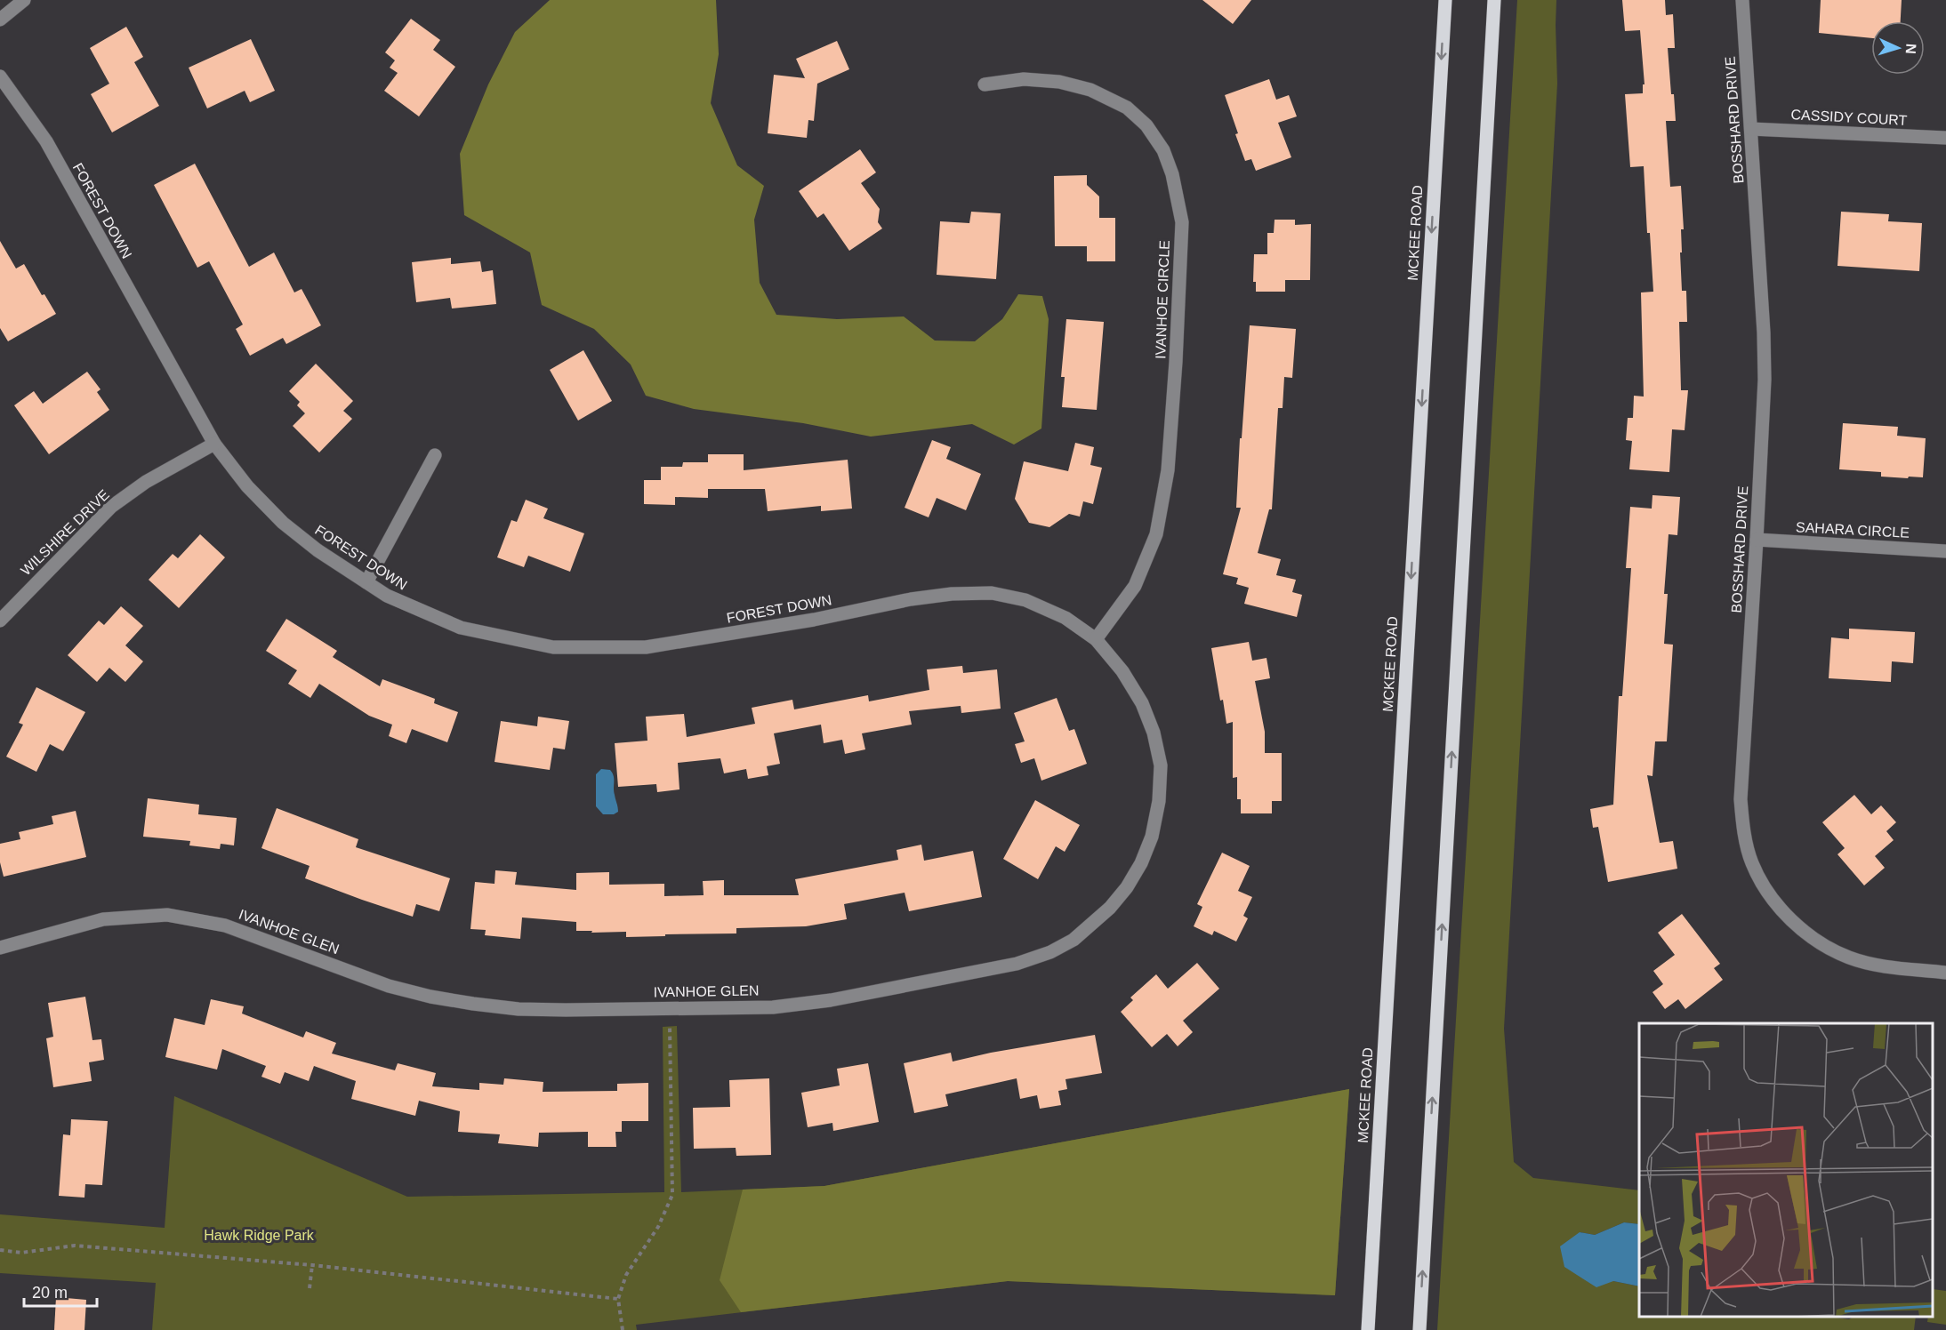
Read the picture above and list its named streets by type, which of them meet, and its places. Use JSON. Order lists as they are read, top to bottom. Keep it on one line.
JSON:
{"streets":{"main road":["MCKEE ROAD"],"street":["CASSIDY COURT","BOSSHARD DRIVE","FOREST DOWN","IVANHOE CIRCLE","SAHARA CIRCLE","WILSHIRE DRIVE","IVANHOE GLEN"]},"crossings":[["CASSIDY COURT","BOSSHARD DRIVE"],["BOSSHARD DRIVE","SAHARA CIRCLE"],["FOREST DOWN","IVANHOE CIRCLE"],["FOREST DOWN","WILSHIRE DRIVE"],["FOREST DOWN","IVANHOE GLEN"],["IVANHOE CIRCLE","IVANHOE GLEN"]],"parks":["Hawk Ridge Park"],"scale_bar":"20 m","north":"right"}
